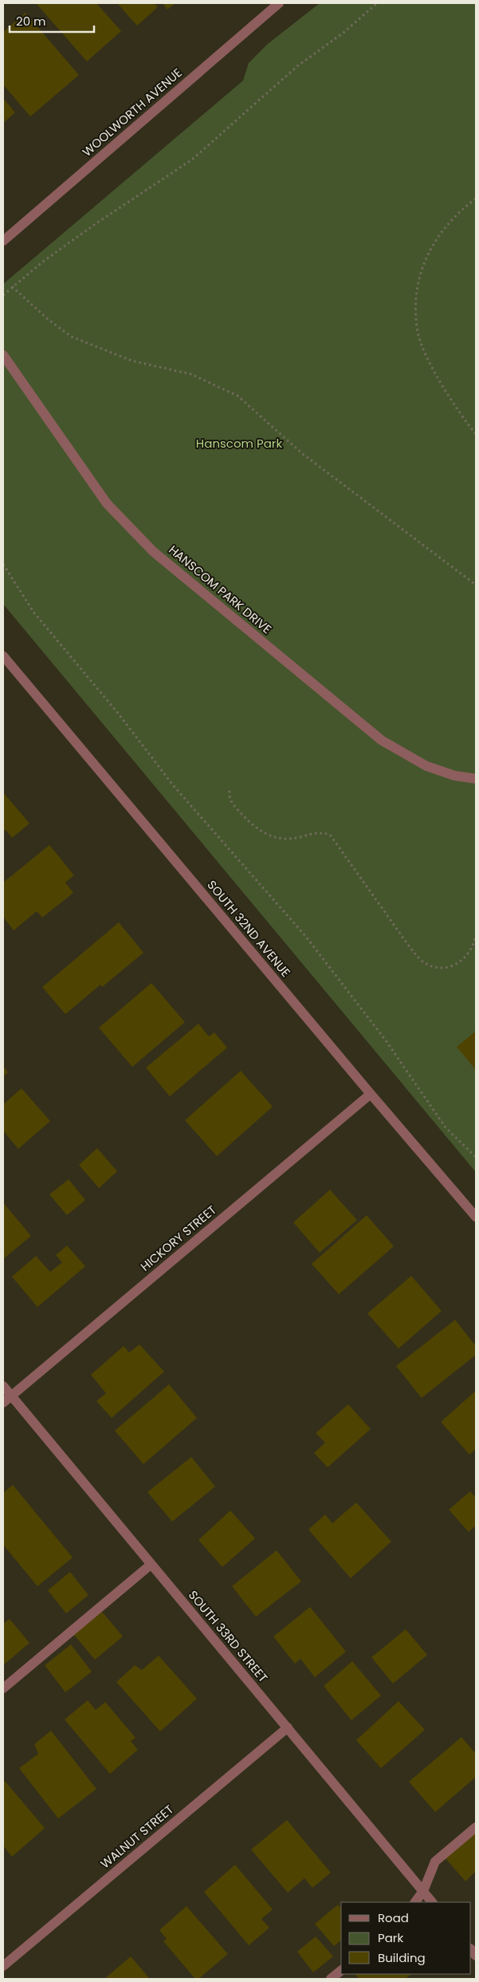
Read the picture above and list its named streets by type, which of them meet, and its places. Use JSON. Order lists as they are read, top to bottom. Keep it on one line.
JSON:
{"streets":{"street":["WOOLWORTH AVENUE","HANSCOM PARK DRIVE","SOUTH 32ND AVENUE","HICKORY STREET","SOUTH 33RD STREET","WALNUT STREET"]},"crossings":[["SOUTH 32ND AVENUE","HICKORY STREET"],["HICKORY STREET","SOUTH 33RD STREET"],["SOUTH 33RD STREET","WALNUT STREET"]],"parks":["Hanscom Park"],"legend":["Road","Park","Building"],"scale_bar":"20 m"}
